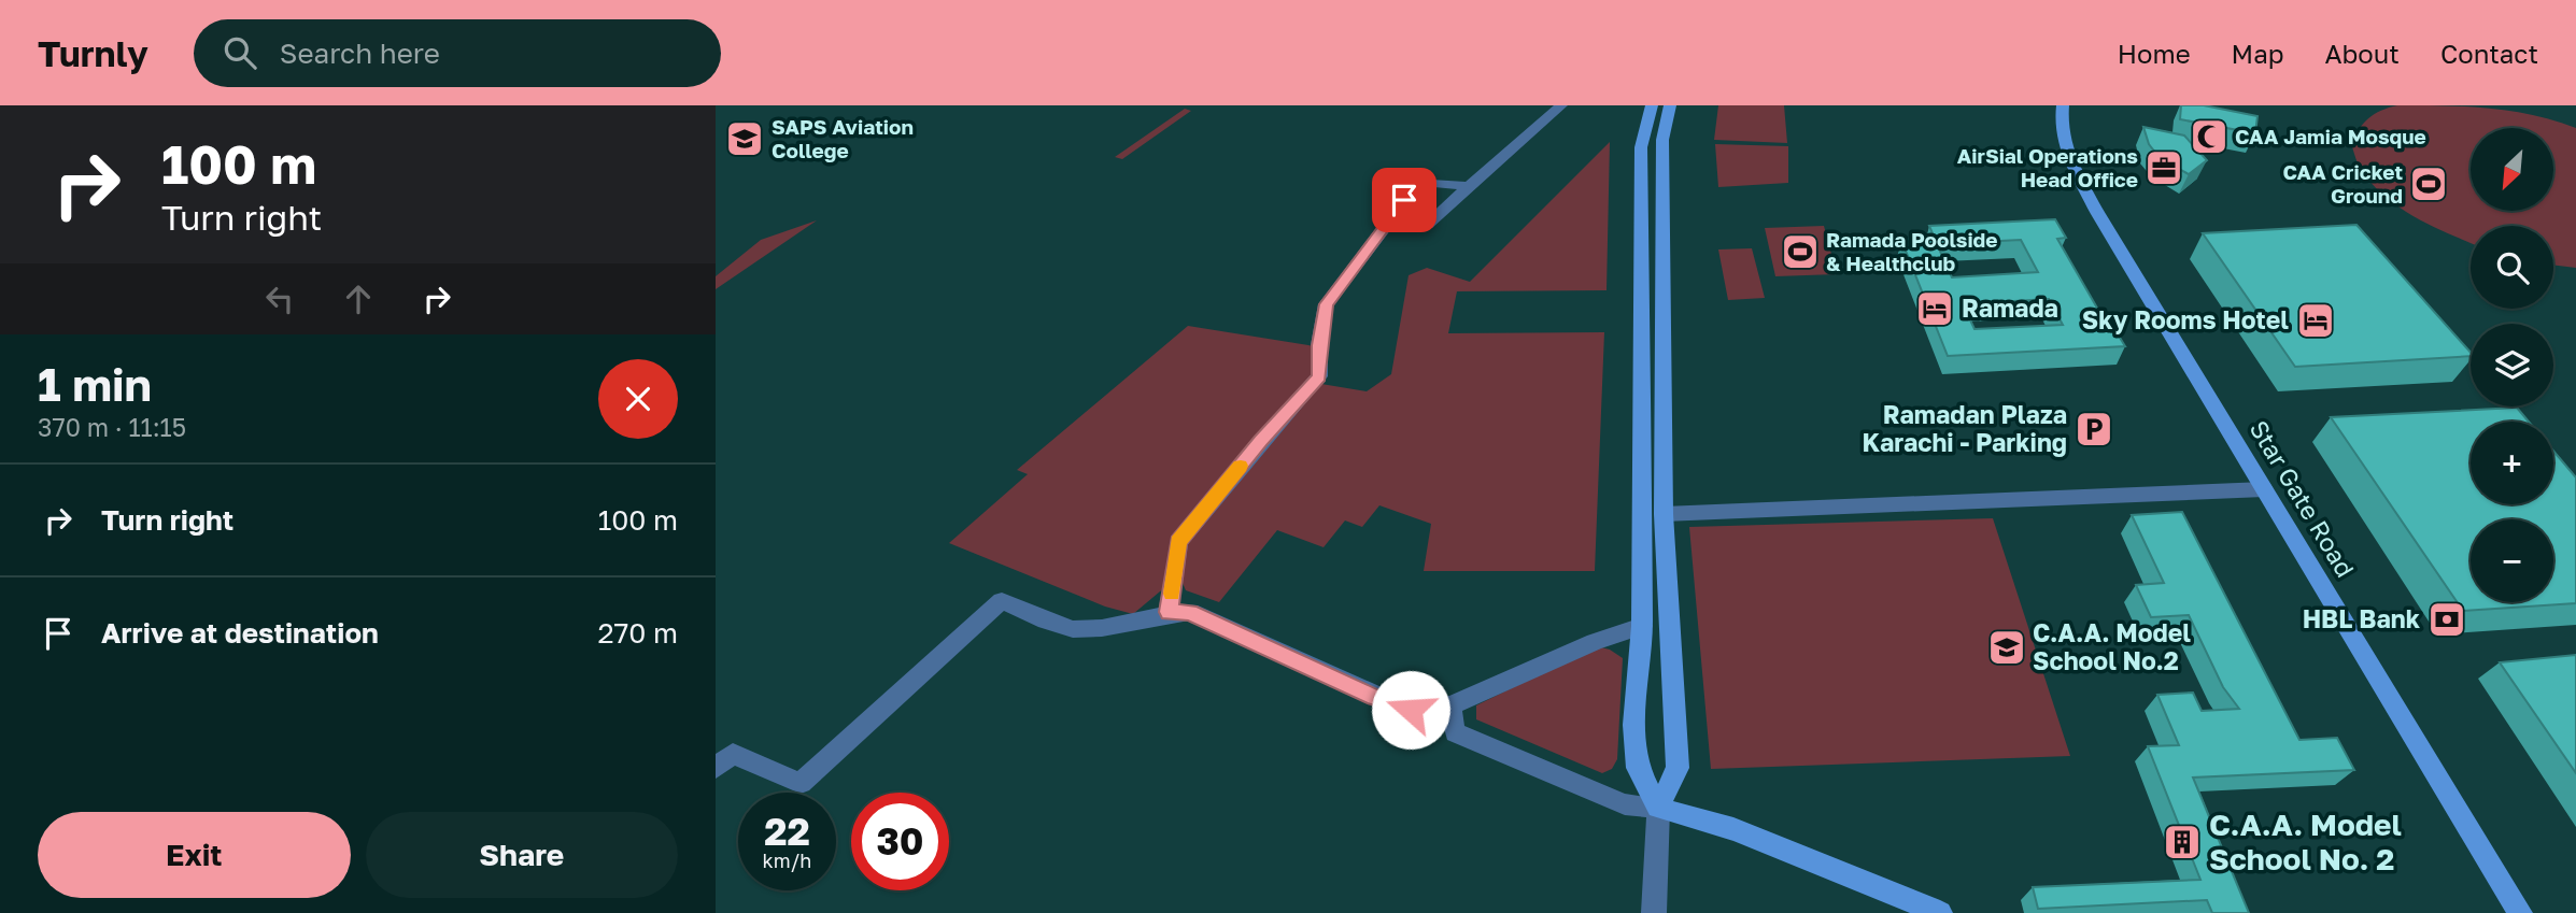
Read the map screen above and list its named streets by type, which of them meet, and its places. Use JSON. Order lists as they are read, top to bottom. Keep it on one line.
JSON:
{"streets":{"main road":["Star Gate Road"]},"places":{"mosque":["CAA Jamia Mosque"],"school or university":["SAPS Aviation College","C.A.A. Model School No.2"],"office":["AirSial Operations Head Office"],"sports":["CAA Cricket Ground","Ramada Poolside & Healthclub"],"hotel":["Ramada","Sky Rooms Hotel"],"parking":["Ramadan Plaza Karachi - Parking"],"bank":["HBL Bank"],"building":["C.A.A. Model School No. 2"]},"north":"bottom left","page":{"header":"Turnly","search":"Search here","nav":["Home","Map","About","Contact"],"turn":["100 m","Turn right"],"map_buttons":["+","−"],"heading":["1 min","370 m · 11:15"],"list":[{"name":"Turn right","value":"100 m"},{"name":"Arrive at destination","value":"270 m"}],"speed":"22 km/h","limit":"30","buttons":["Exit","Share"]}}
